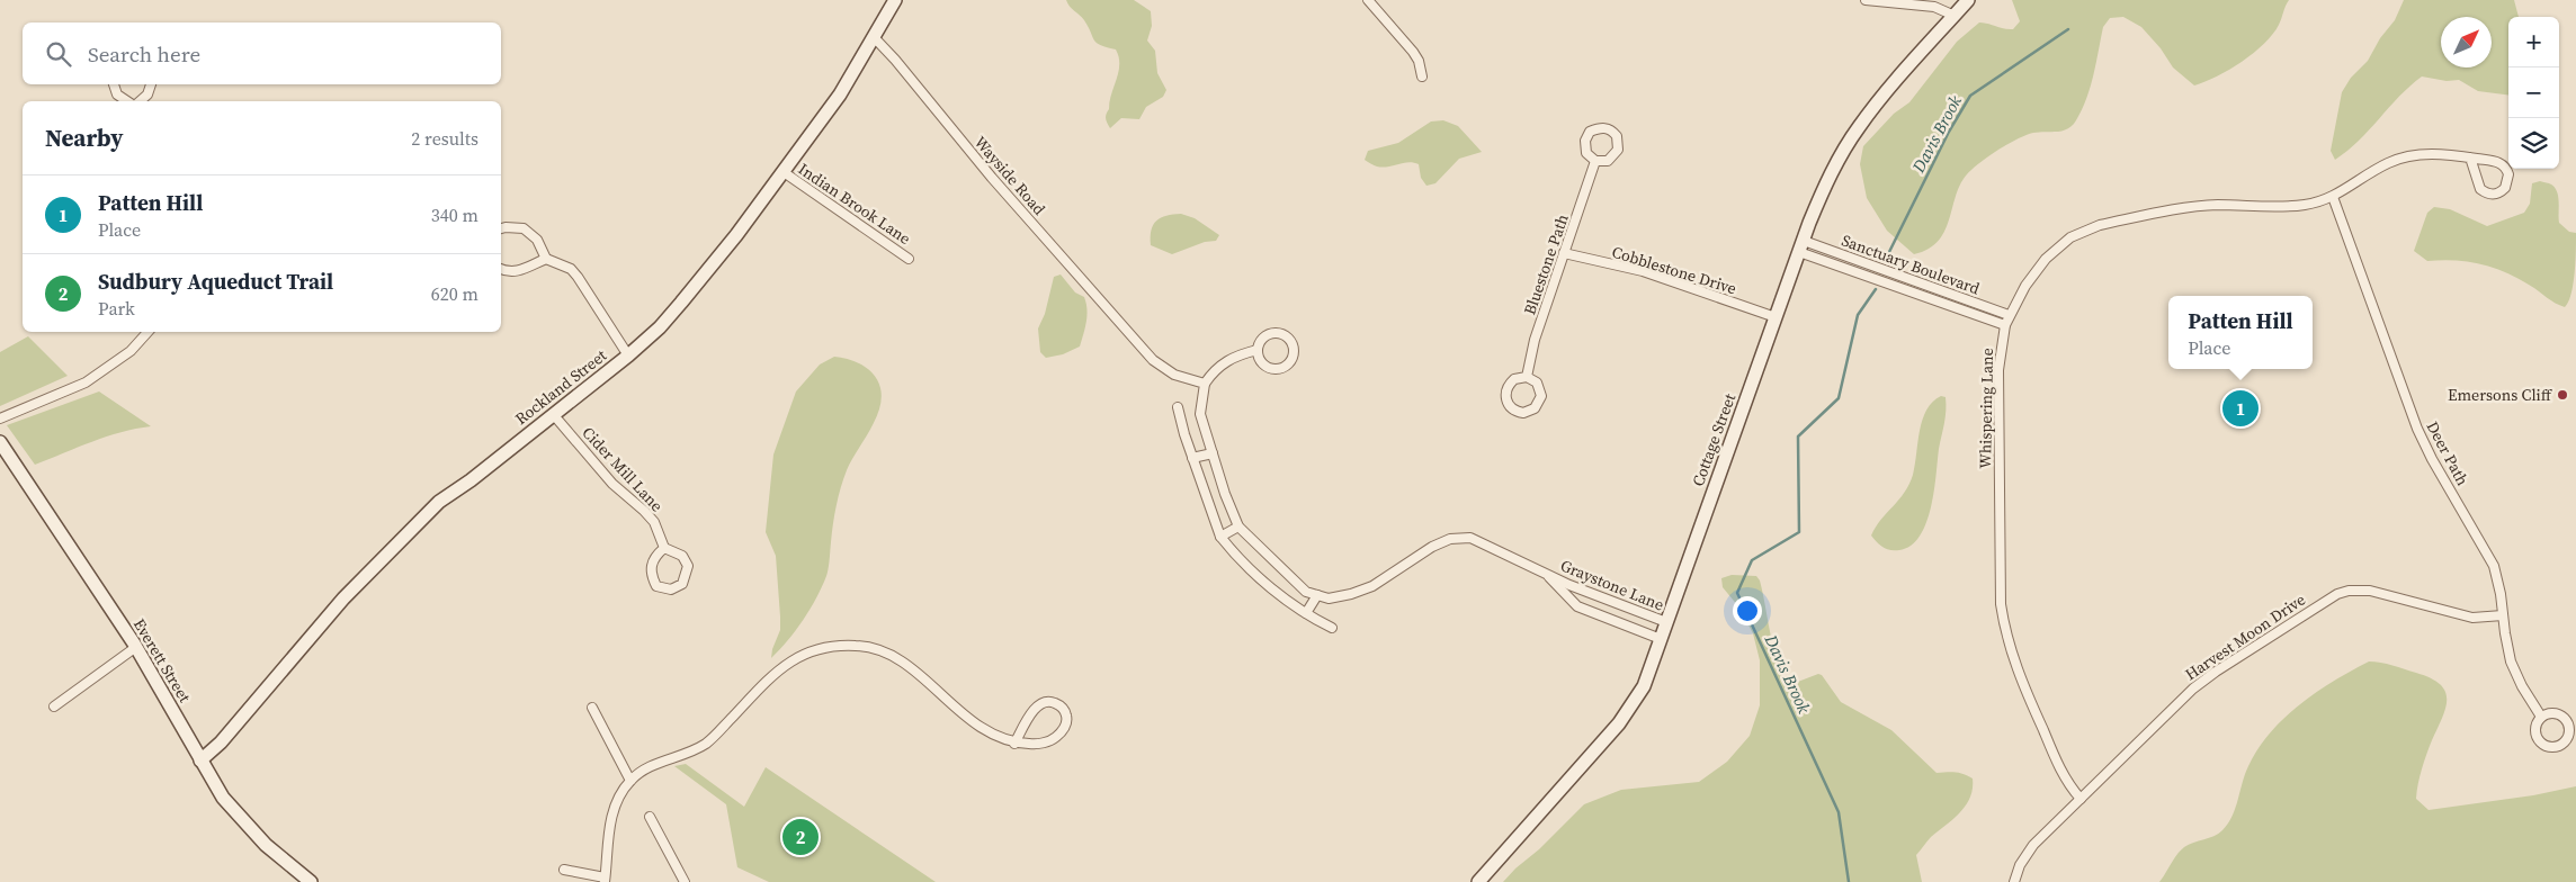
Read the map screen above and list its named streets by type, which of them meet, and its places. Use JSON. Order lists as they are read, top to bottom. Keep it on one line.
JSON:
{"streets":{"street":["Wayside Road","Indian Brook Lane","Bluestone Path","Sanctuary Boulevard","Cobblestone Drive","Rockland Street","Whispering Lane","Cottage Street","Deer Path","Cider Mill Lane","Graystone Lane","Harvest Moon Drive","Everett Street"]},"crossings":[["Wayside Road","Rockland Street"],["Indian Brook Lane","Rockland Street"],["Bluestone Path","Cobblestone Drive"],["Sanctuary Boulevard","Whispering Lane"],["Sanctuary Boulevard","Cottage Street"],["Cobblestone Drive","Cottage Street"],["Rockland Street","Cider Mill Lane"],["Rockland Street","Everett Street"],["Whispering Lane","Deer Path"],["Whispering Lane","Harvest Moon Drive"],["Cottage Street","Graystone Lane"],["Deer Path","Harvest Moon Drive"]],"water":["Davis Brook"],"places":["Emersons Cliff"],"north":"top right","page":{"map_buttons":["+","−"],"search":"Search here","heading":["Nearby","2 results"],"list":[{"mark":"1","name":"Patten Hill","note":"Place","value":"340 m"},{"mark":"2","name":"Sudbury Aqueduct Trail","note":"Park","value":"620 m"}],"popup":["Patten Hill","Place"],"pins":["1","2"]}}
